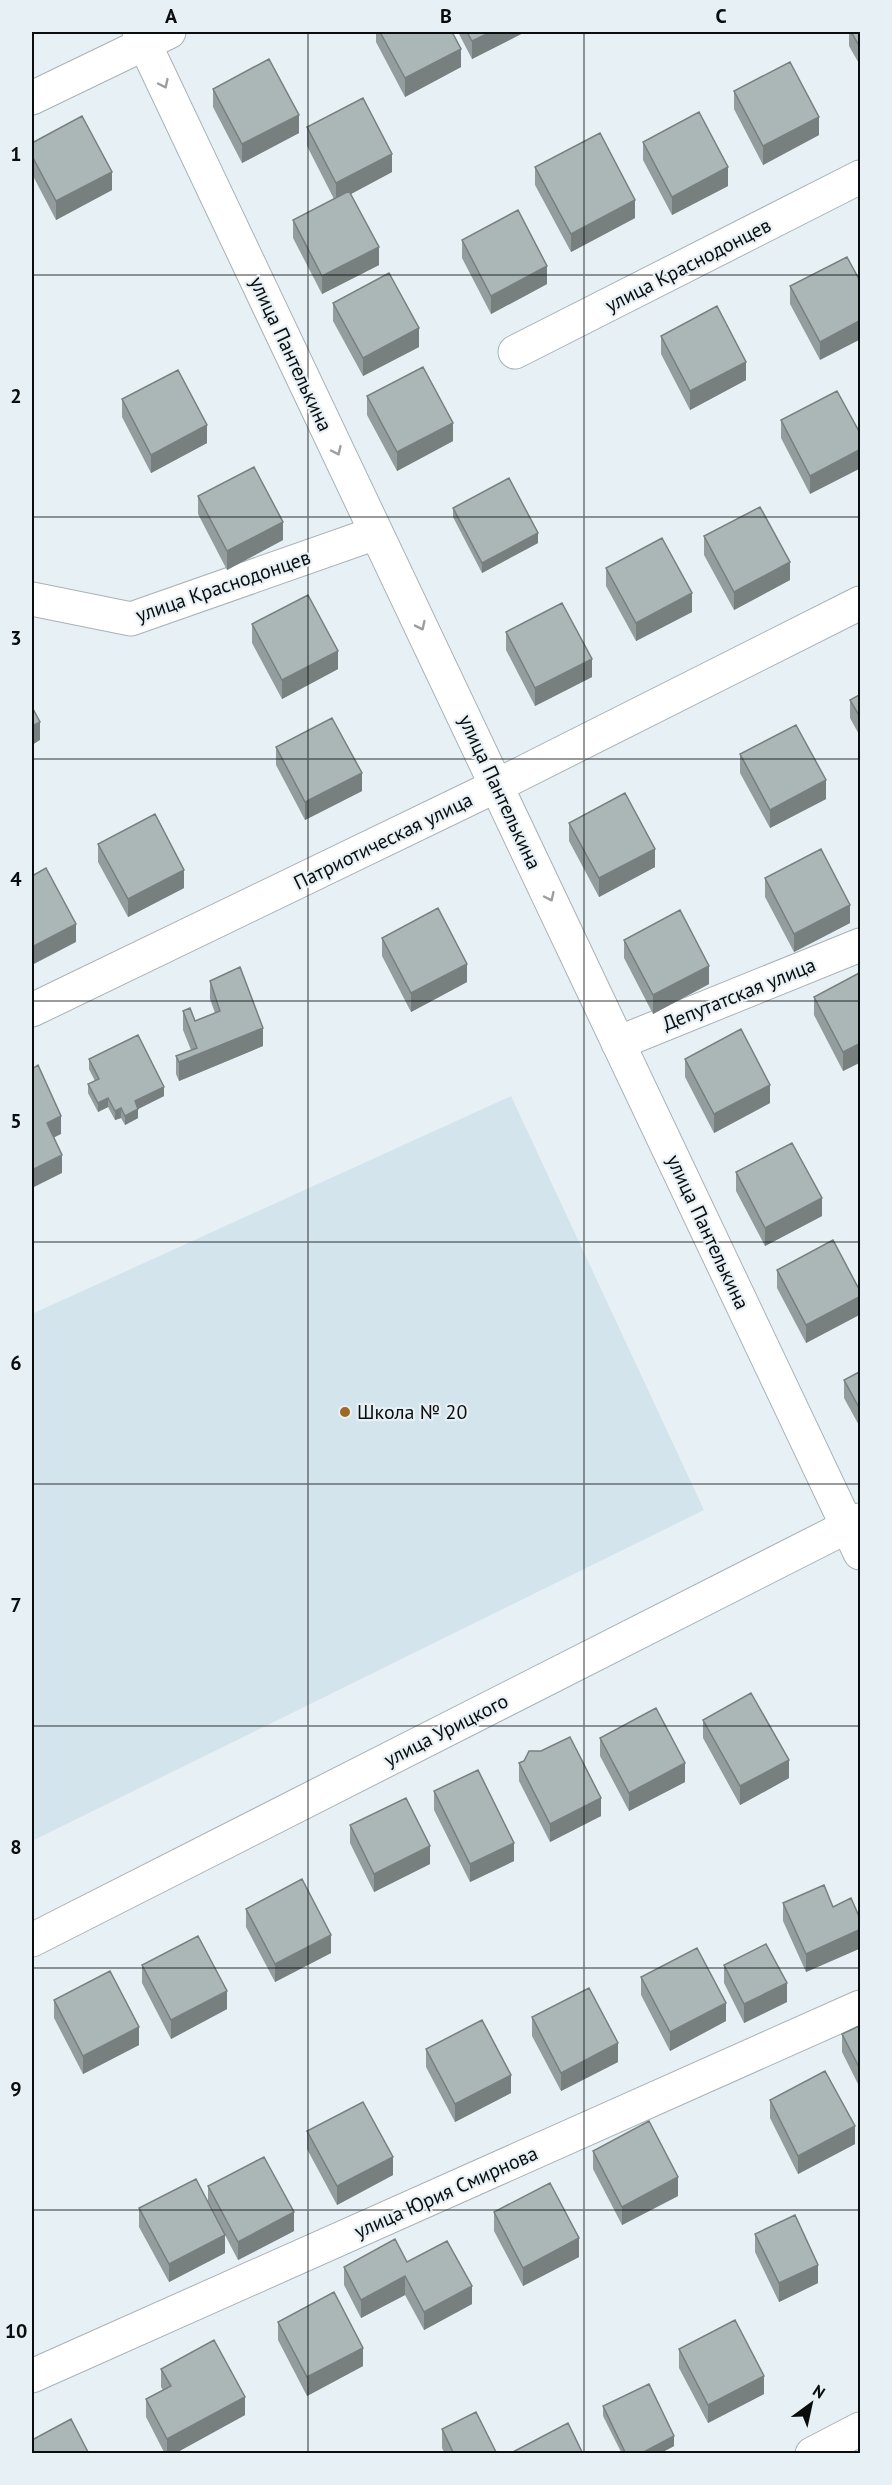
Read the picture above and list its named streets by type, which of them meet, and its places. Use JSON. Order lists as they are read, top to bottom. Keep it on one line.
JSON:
{"streets":{"street":["улица Краснодонцев","улица Пантелькина","Патриотическая улица","Депутатская улица","улица Урицкого","улица Юрия Смирнова"]},"crossings":[["улица Краснодонцев","улица Пантелькина"],["улица Пантелькина","Патриотическая улица"],["улица Пантелькина","Депутатская улица"],["улица Пантелькина","улица Урицкого"]],"one_way":["улица Пантелькина"],"places":["Школа № 20"],"north":"top right","grid":{"columns":["A","B","C"],"rows":["1","2","3","4","5","6","7","8","9","10"]}}
